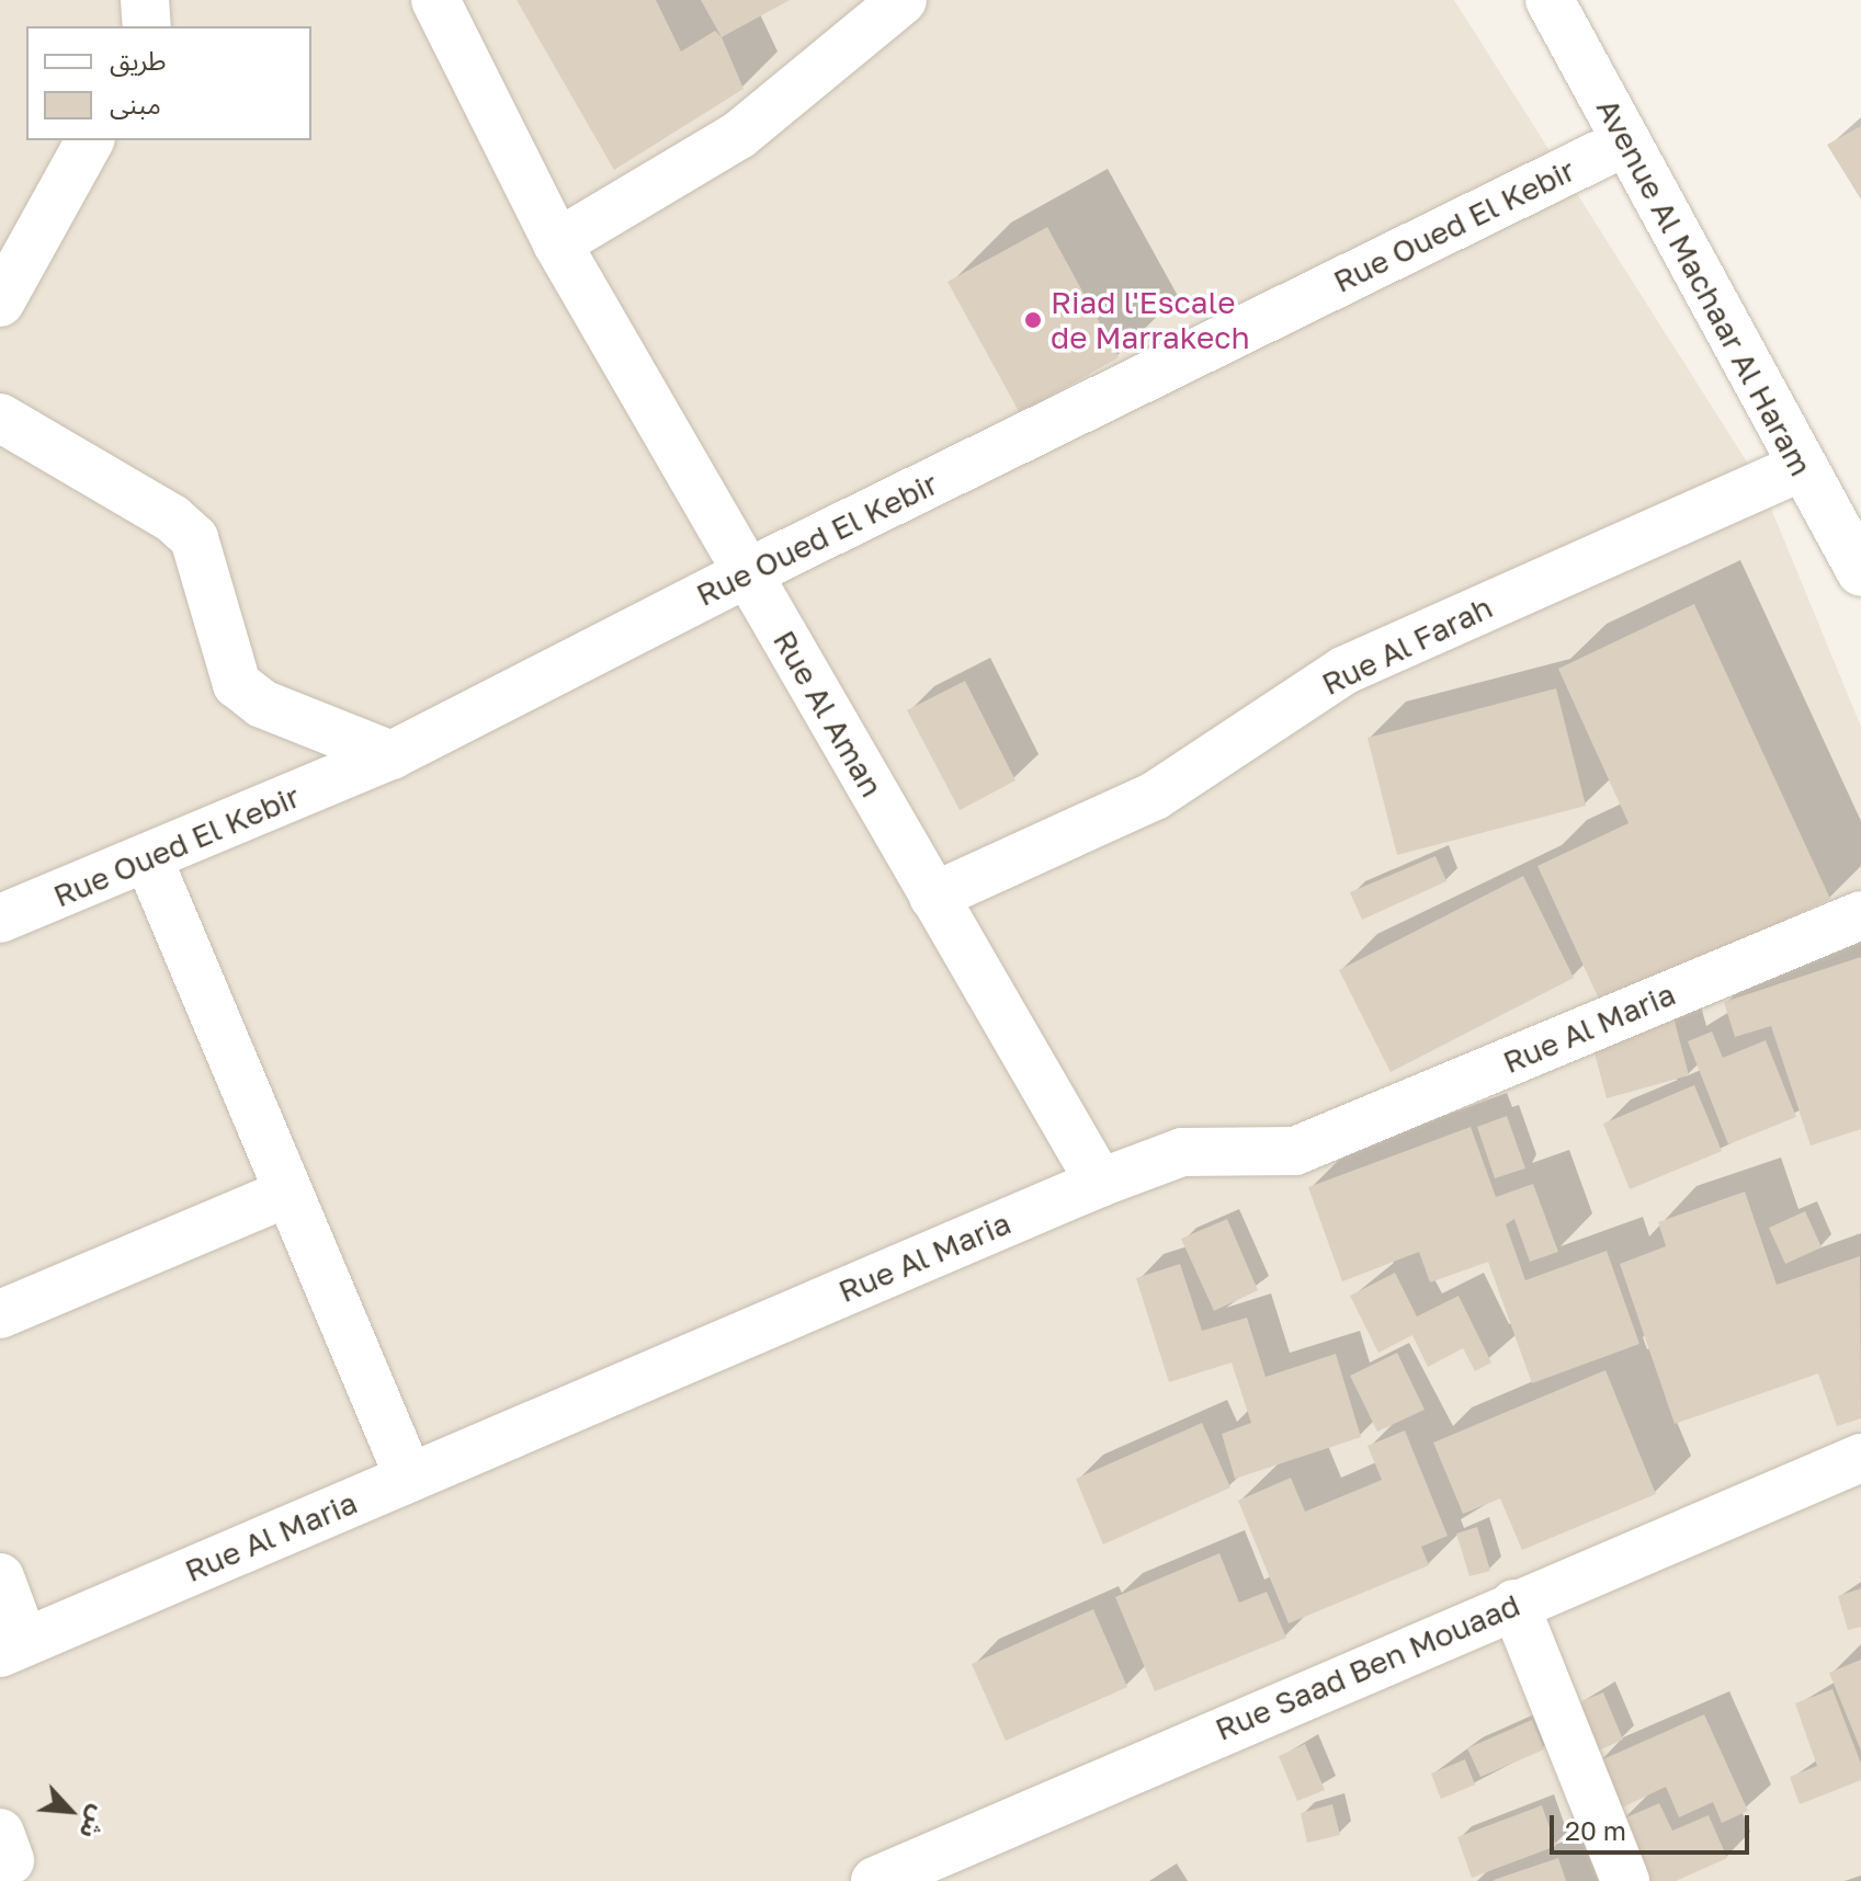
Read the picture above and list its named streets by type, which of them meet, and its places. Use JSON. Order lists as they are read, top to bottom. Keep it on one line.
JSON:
{"streets":{"street":["Rue Oued El Kebir","Avenue Al Machaar Al Haram","Rue Al Farah","Rue Al Aman","Rue Al Maria","Rue Saad Ben Mouaad"]},"crossings":[["Rue Oued El Kebir","Avenue Al Machaar Al Haram"],["Rue Oued El Kebir","Rue Al Aman"],["Avenue Al Machaar Al Haram","Rue Al Farah"],["Rue Al Farah","Rue Al Aman"],["Rue Al Aman","Rue Al Maria"]],"places":["Riad l'Escale de Marrakech"],"legend":["طريق","مبنى"],"scale_bar":"20 m","north":"bottom right"}
